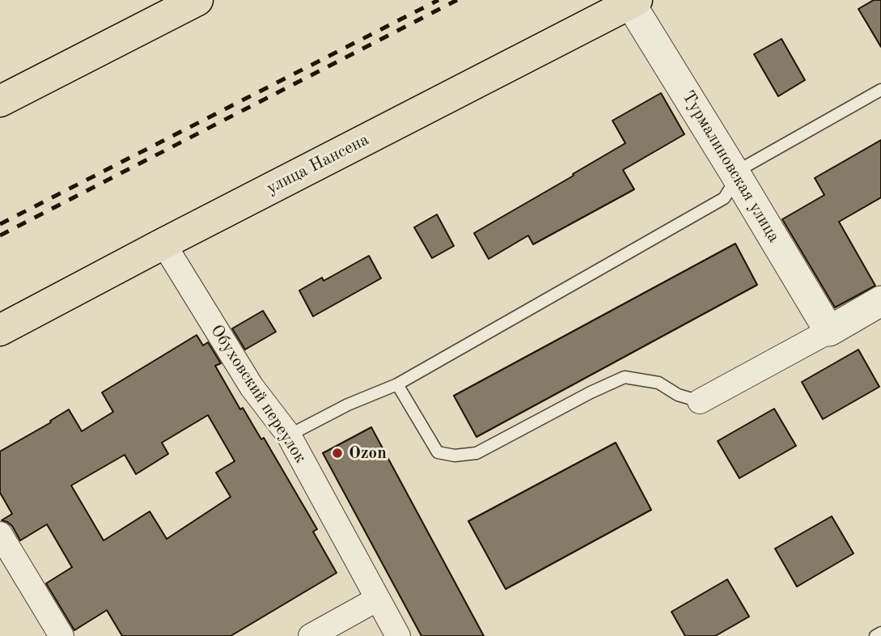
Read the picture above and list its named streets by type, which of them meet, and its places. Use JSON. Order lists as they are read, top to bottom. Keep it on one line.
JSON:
{"streets":{"main road":["улица Нансена"],"street":["Турмалиновская улица","Обуховский переулок"]},"crossings":[["улица Нансена","Турмалиновская улица"],["улица Нансена","Обуховский переулок"]],"places":["Ozon"]}
